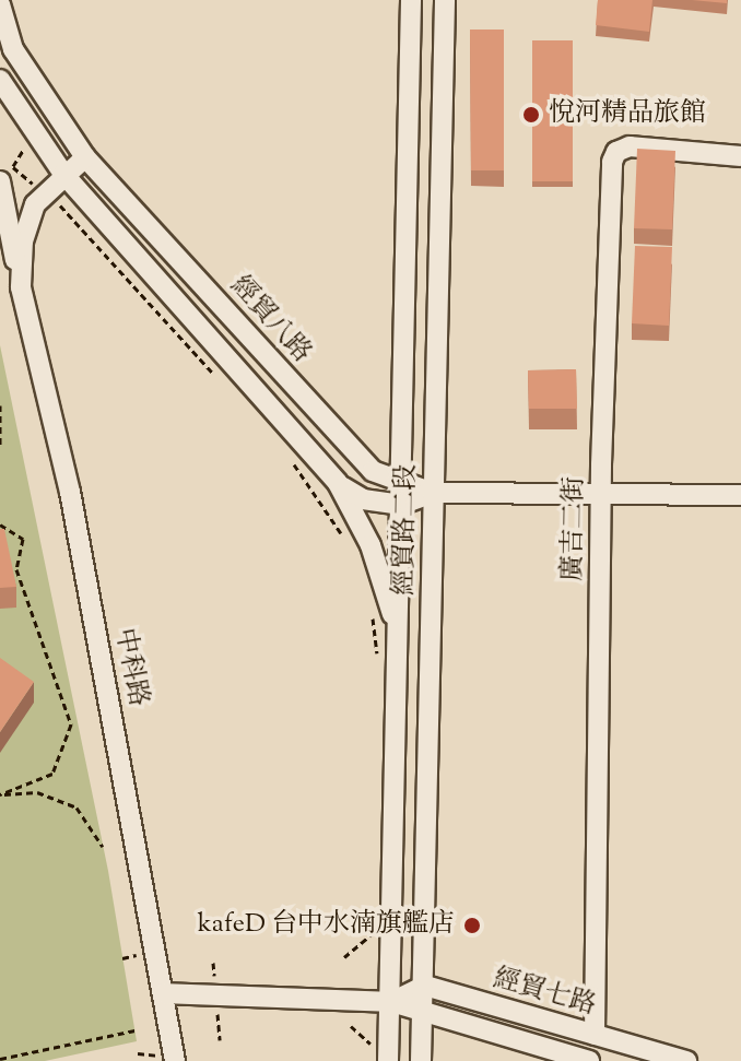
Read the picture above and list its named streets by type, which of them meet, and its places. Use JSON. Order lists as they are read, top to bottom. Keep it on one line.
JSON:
{"streets":{"street":["經貿八路","廣吉二街","經貿路二段","中科路","經貿七路"]},"crossings":[["經貿八路","廣吉二街"],["經貿八路","經貿路二段"],["經貿八路","中科路"],["廣吉二街","經貿七路"],["經貿路二段","經貿七路"],["中科路","經貿七路"]],"places":["悅河精品旅館","kafeD 台中水湳旗艦店"]}
